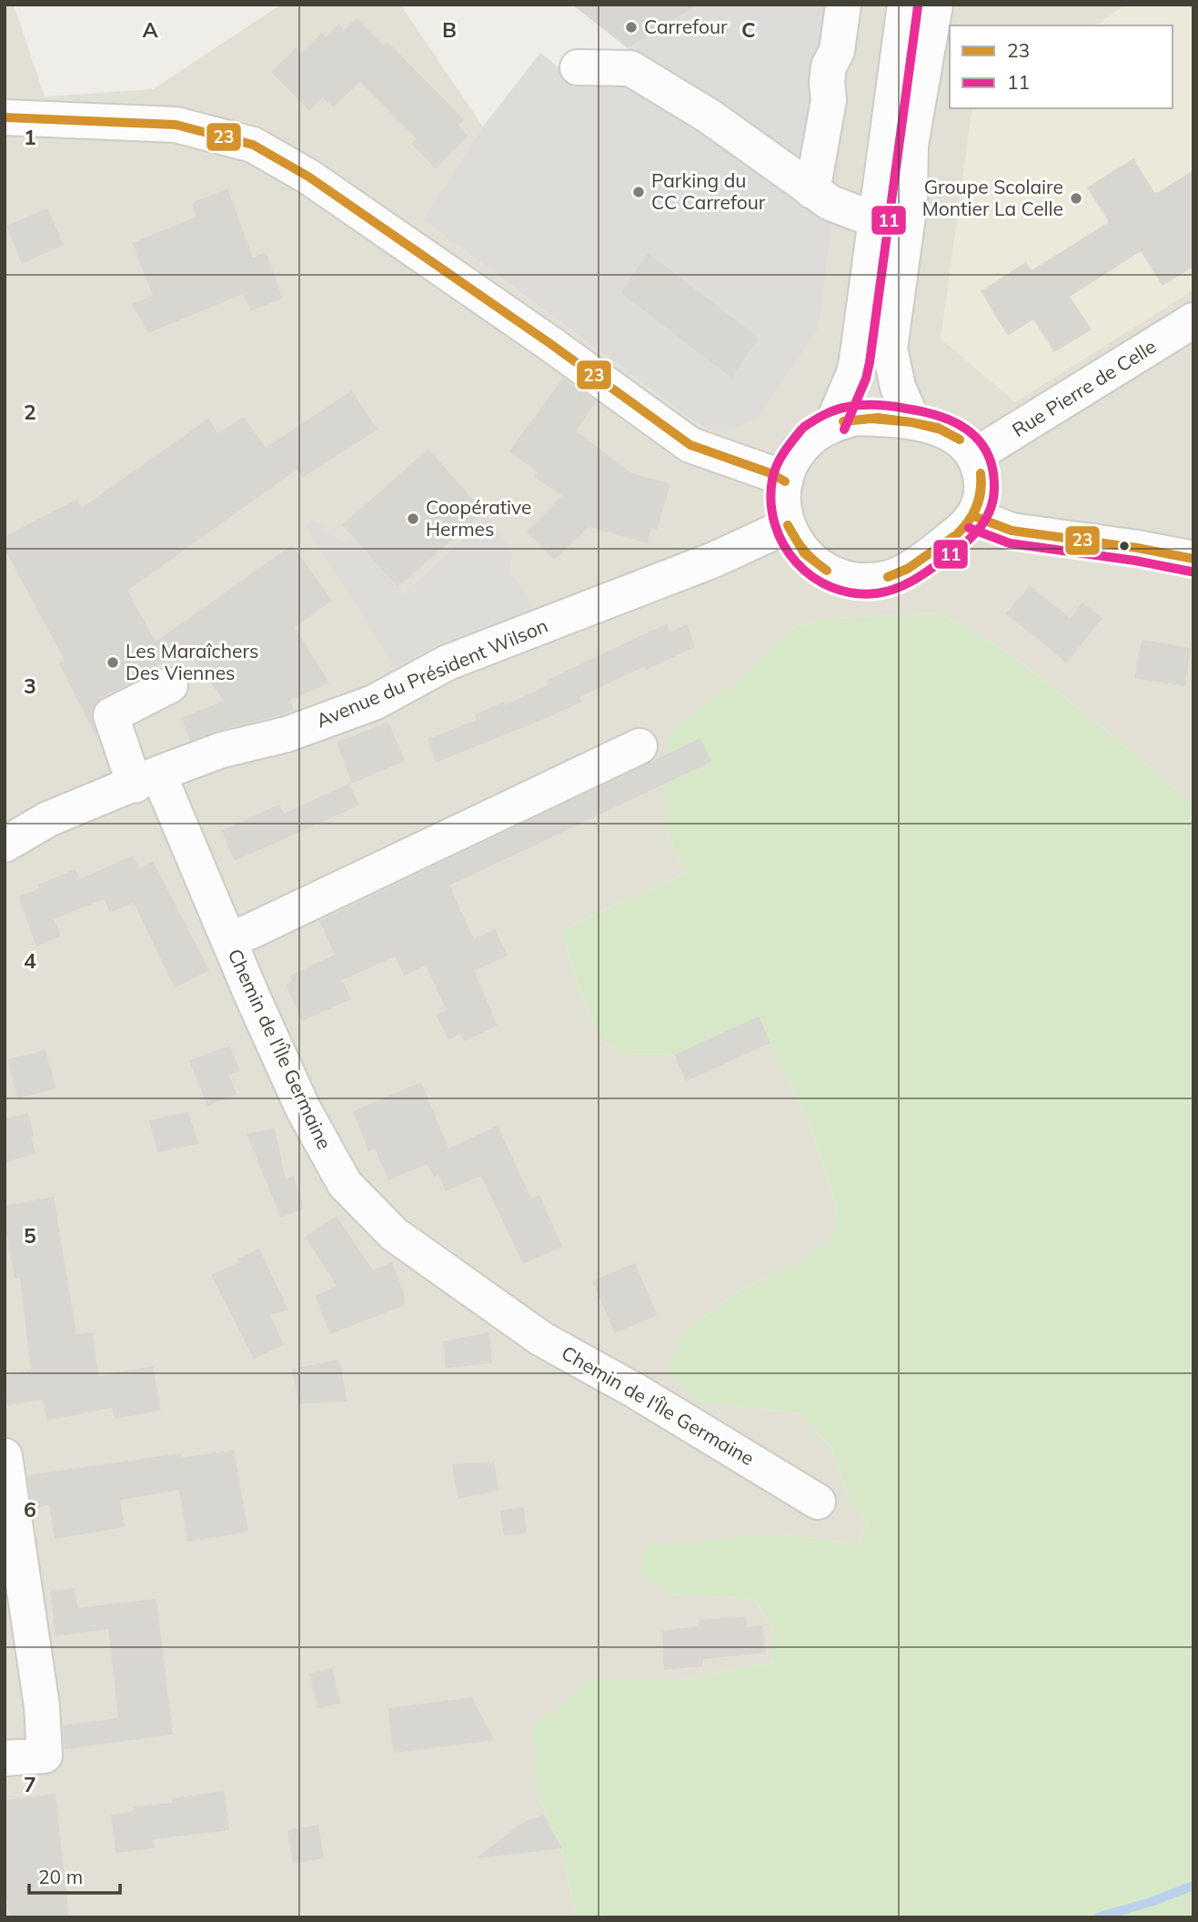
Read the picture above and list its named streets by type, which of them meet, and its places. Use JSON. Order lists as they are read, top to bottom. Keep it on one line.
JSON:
{"streets":{"street":["Rue Pierre de Celle","Avenue du Président Wilson","Chemin de l'Île Germaine"]},"crossings":[["Rue Pierre de Celle","Avenue du Président Wilson"],["Avenue du Président Wilson","Chemin de l'Île Germaine"]],"places":["Carrefour","Parking du CC Carrefour","Groupe Scolaire Montier La Celle","Coopérative Hermes","Les Maraîchers Des Viennes"],"lines":["transit line 11","transit line 23"],"legend":["23","11"],"scale_bar":"20 m","grid":{"columns":["A","B","C"],"rows":["1","2","3","4","5","6","7"]}}
